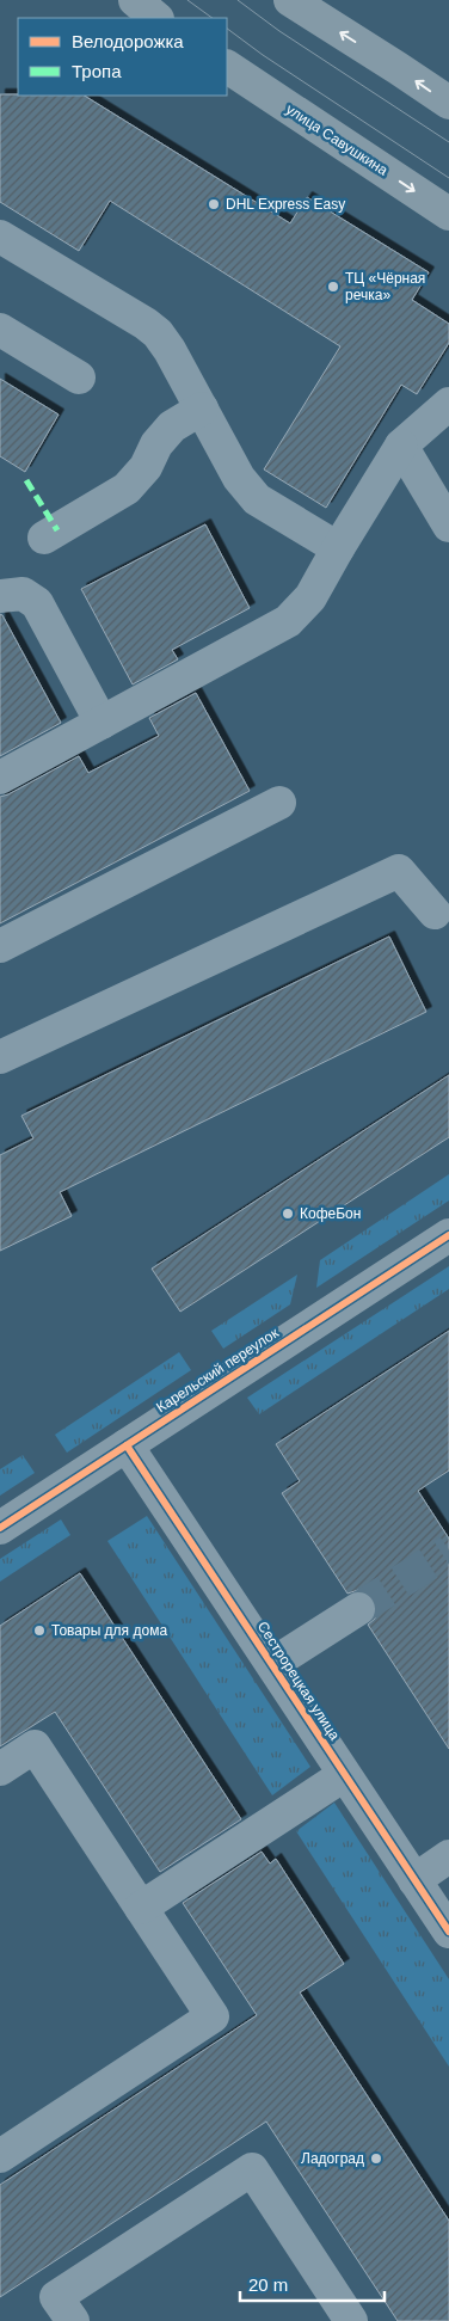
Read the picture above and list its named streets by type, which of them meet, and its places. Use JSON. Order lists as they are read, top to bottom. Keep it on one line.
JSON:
{"streets":{"main road":["улица Савушкина"],"street":["Карельский переулок","Сестрорецкая улица"]},"crossings":[["Карельский переулок","Сестрорецкая улица"]],"places":["DHL Express Easy","ТЦ «Чёрная речка»","КофеБон","Товары для дома","Ладоград"],"legend":["Велодорожка","Тропа"],"scale_bar":"20 m"}
